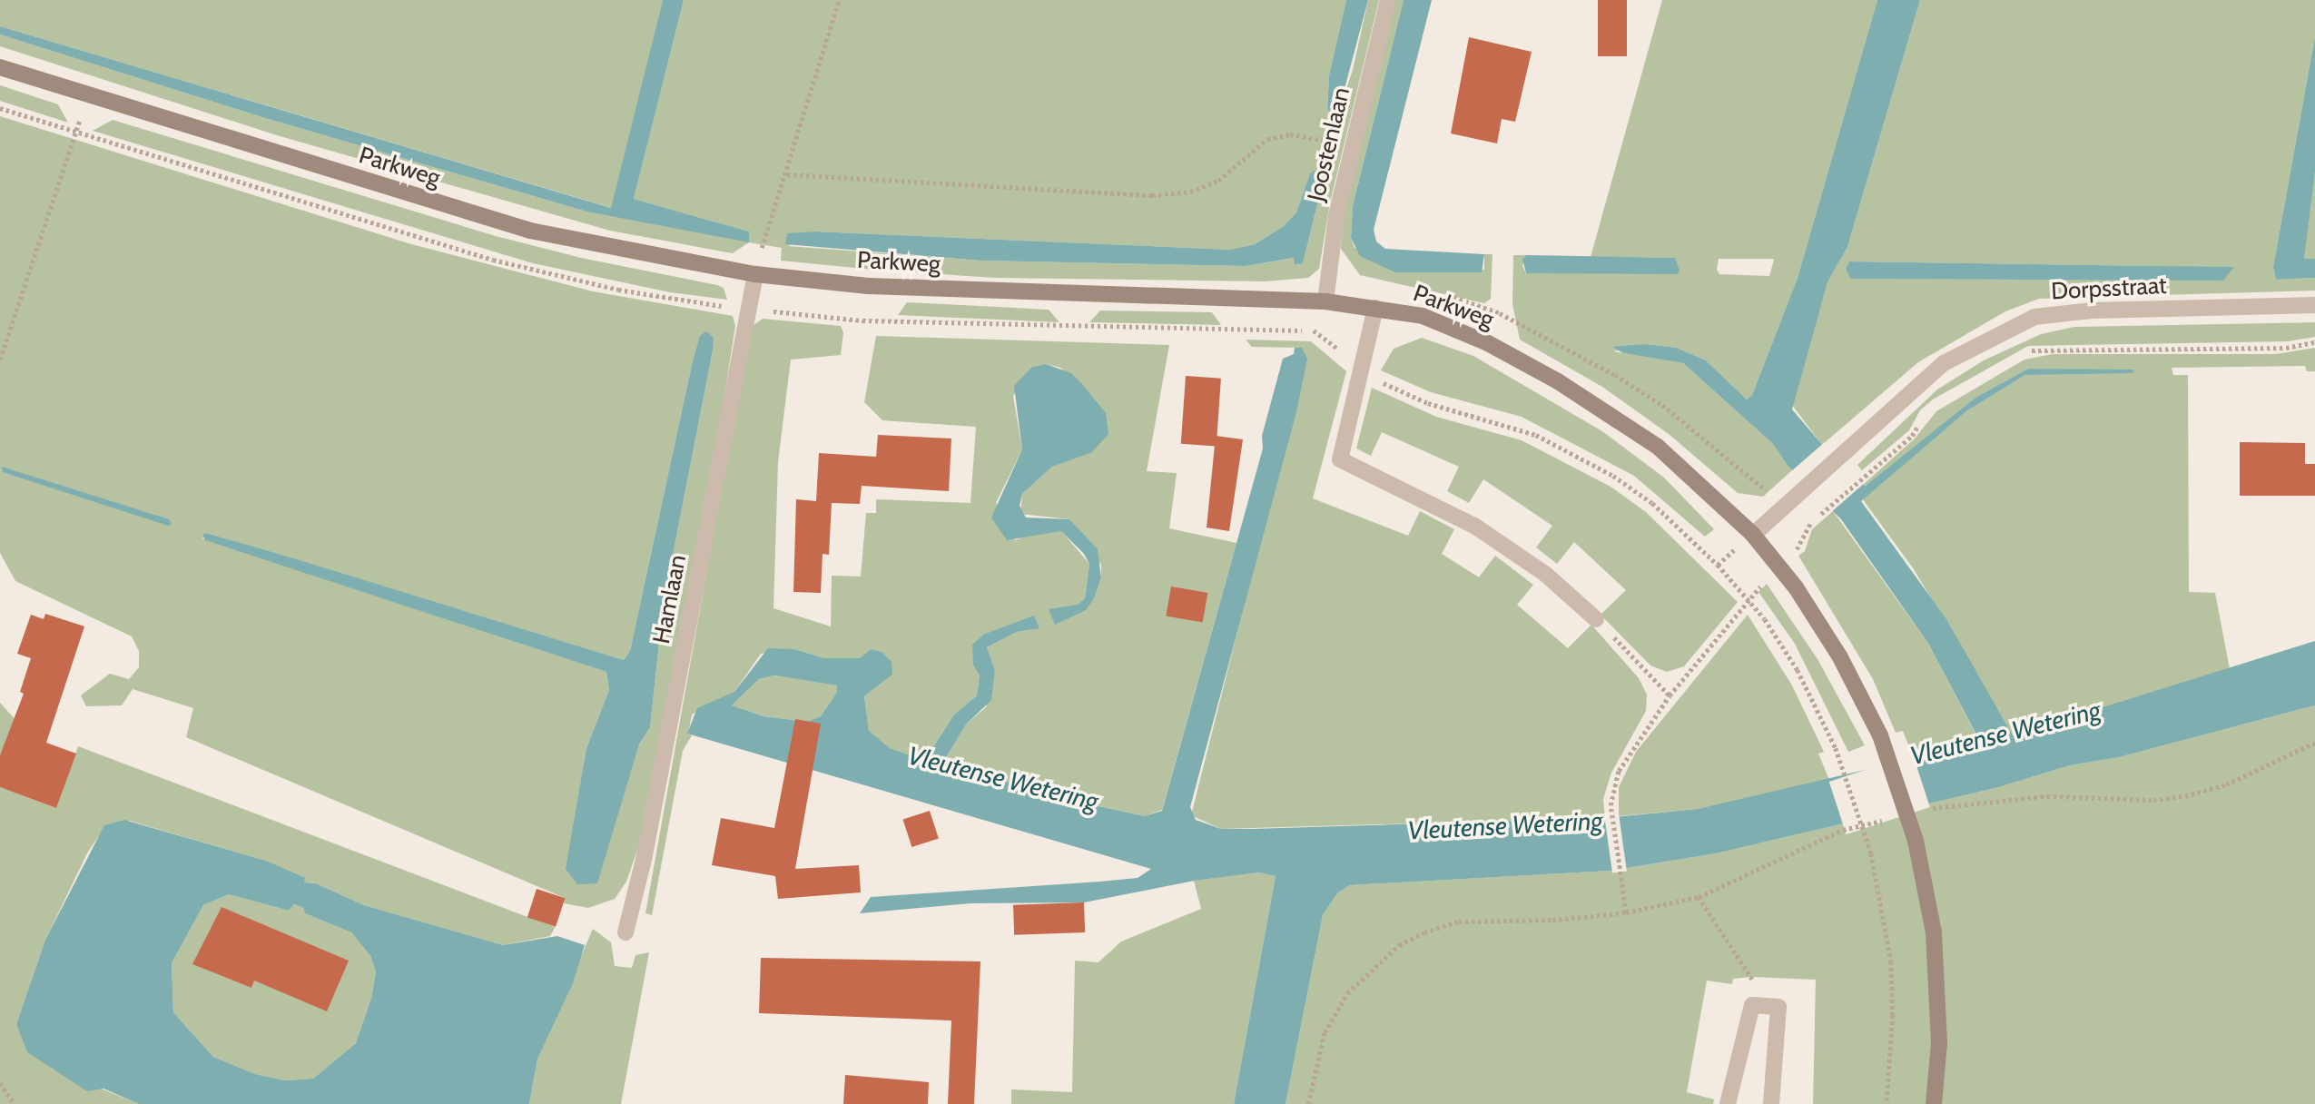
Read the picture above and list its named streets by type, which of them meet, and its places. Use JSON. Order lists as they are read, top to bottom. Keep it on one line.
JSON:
{"streets":{"street":["Joostenlaan","Parkweg","Dorpsstraat","Hamlaan"]},"crossings":[["Joostenlaan","Parkweg"],["Parkweg","Dorpsstraat"],["Parkweg","Hamlaan"]],"water":["Vleutense Wetering"]}
